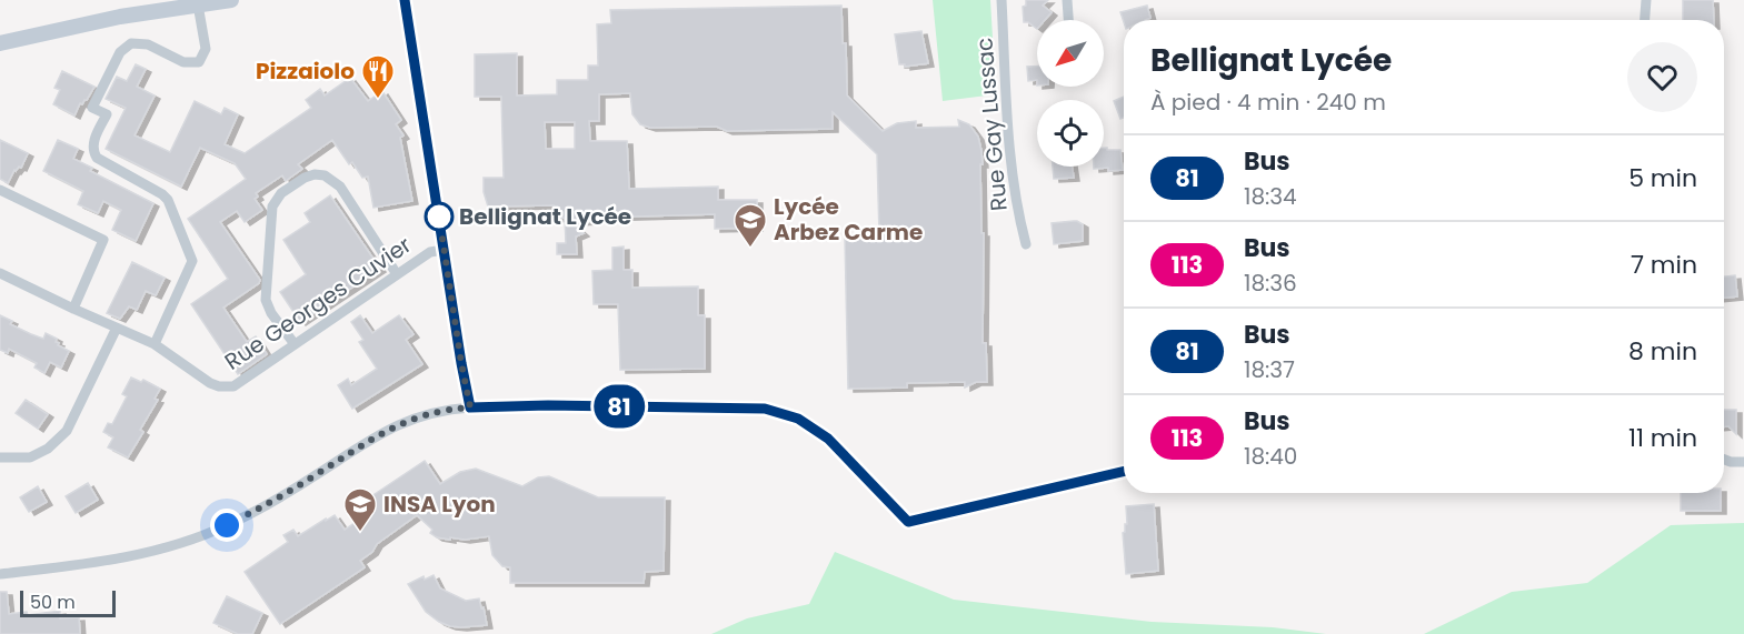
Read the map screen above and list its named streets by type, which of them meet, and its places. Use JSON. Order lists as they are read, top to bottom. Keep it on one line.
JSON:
{"streets":{"street":["Rue Gay Lussac","Rue Georges Cuvier"]},"places":{"restaurant":["Pizzaiolo"],"other":["Bellignat Lycée"],"school or university":["Lycée Arbez Carme","INSA Lyon"]},"lines":["bus line 81"],"scale_bar":"50 m","north":"bottom left","page":{"on_map":"81","heading":["Bellignat Lycée","À pied · 4 min · 240 m"],"list":[{"mark":"81","name":"Bus","note":"18:34","value":"5 min"},{"mark":"113","name":"Bus","note":"18:36","value":"7 min"},{"mark":"81","name":"Bus","note":"18:37","value":"8 min"},{"mark":"113","name":"Bus","note":"18:40","value":"11 min"}],"scale":"50 m"}}
